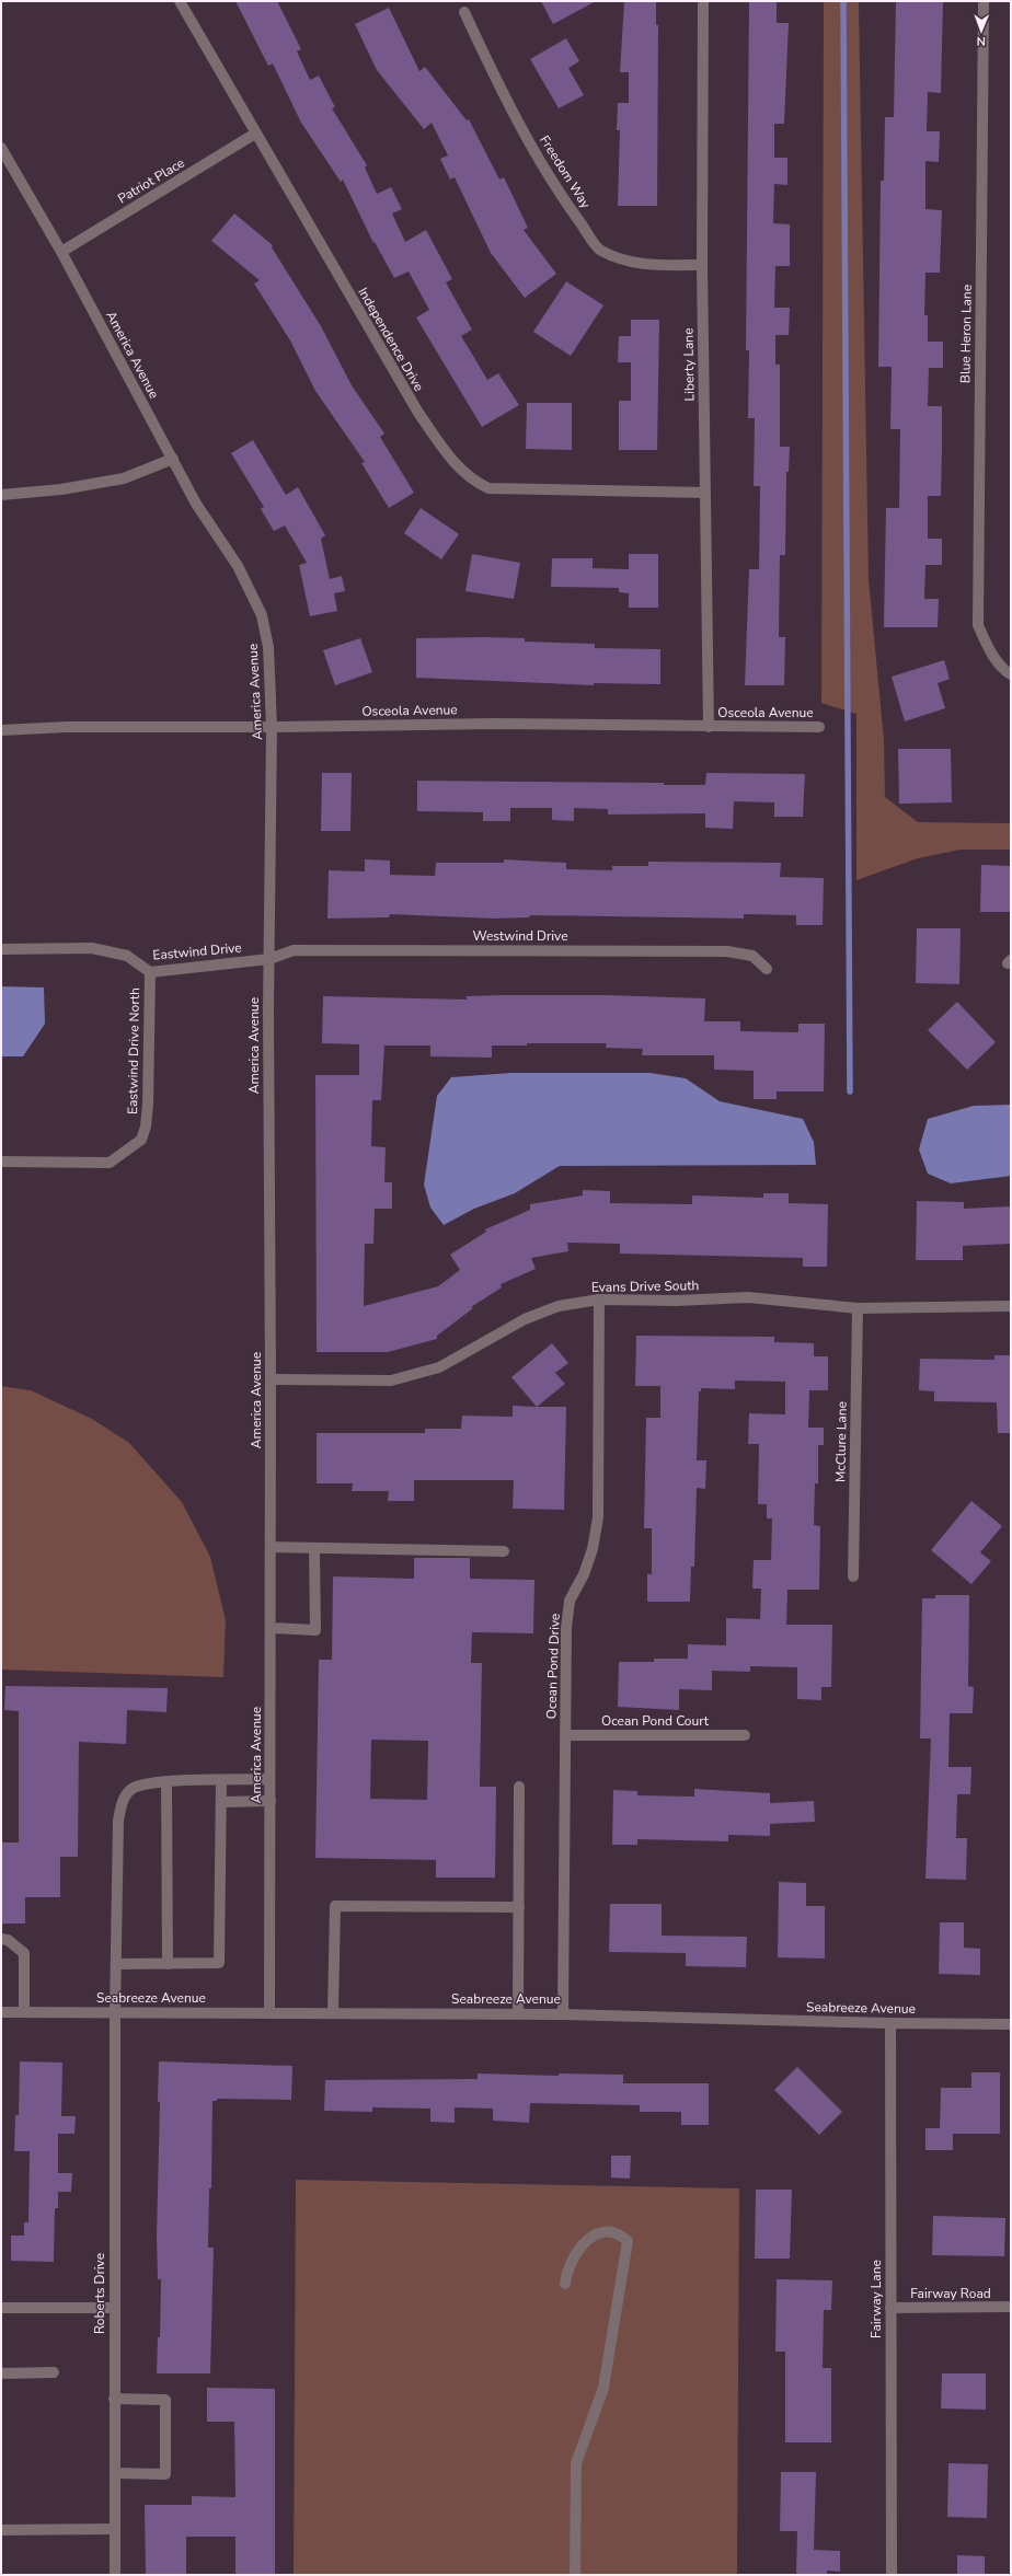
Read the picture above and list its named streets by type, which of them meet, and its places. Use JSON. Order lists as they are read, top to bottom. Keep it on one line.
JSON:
{"streets":{"street":["Freedom Way","Patriot Place","Blue Heron Lane","Independence Drive","America Avenue","Liberty Lane","Osceola Avenue","Westwind Drive","Eastwind Drive","Eastwind Drive North","Evans Drive South","McClure Lane","Ocean Pond Drive","Ocean Pond Court","Seabreeze Avenue","Roberts Drive","Fairway Road","Fairway Lane"]},"crossings":[["Freedom Way","Liberty Lane"],["Patriot Place","Independence Drive"],["Patriot Place","America Avenue"],["Independence Drive","Liberty Lane"],["America Avenue","Osceola Avenue"],["America Avenue","Westwind Drive"],["America Avenue","Eastwind Drive"],["America Avenue","Evans Drive South"],["America Avenue","Seabreeze Avenue"],["America Avenue","Roberts Drive"],["Liberty Lane","Osceola Avenue"],["Westwind Drive","Eastwind Drive"],["Eastwind Drive","Eastwind Drive North"],["Evans Drive South","McClure Lane"],["Evans Drive South","Ocean Pond Drive"],["Ocean Pond Drive","Ocean Pond Court"],["Ocean Pond Drive","Seabreeze Avenue"],["Seabreeze Avenue","Roberts Drive"],["Seabreeze Avenue","Fairway Lane"],["Fairway Road","Fairway Lane"]],"north":"bottom"}
